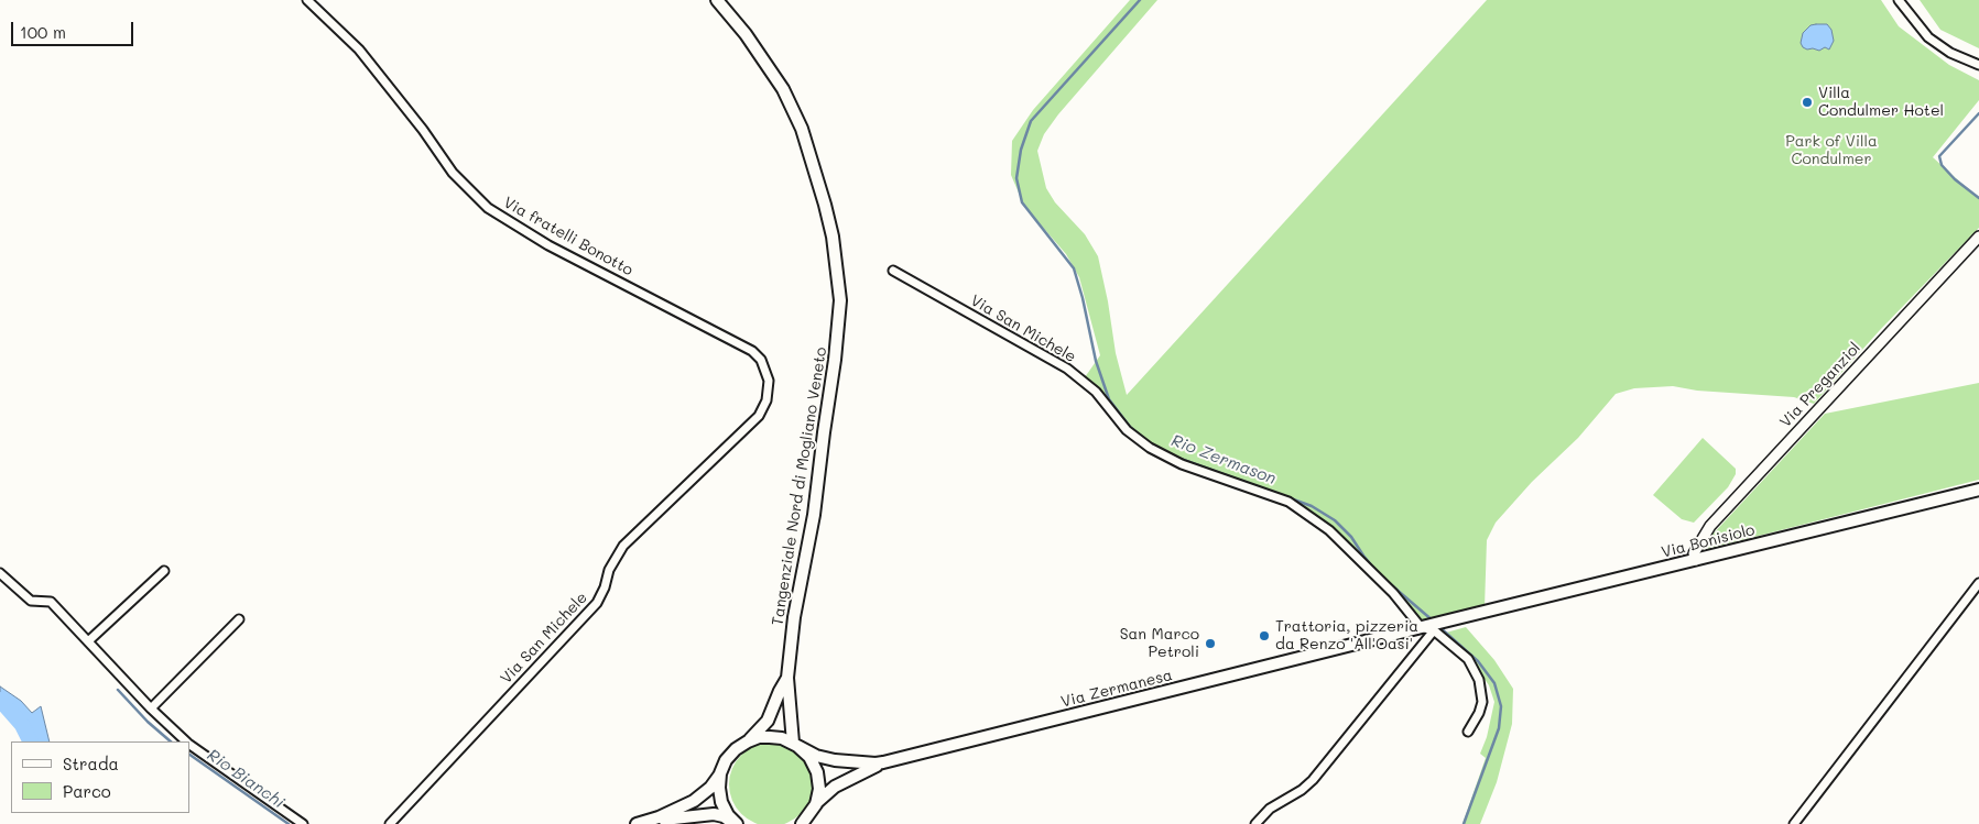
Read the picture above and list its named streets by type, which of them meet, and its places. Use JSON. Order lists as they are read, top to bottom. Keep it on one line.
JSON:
{"streets":{"main road":["Tangenziale Nord di Mogliano Veneto","Via Bonisiolo","Via Zermanesa"],"street":["Via fratelli Bonotto","Via San Michele","Via Preganziol"]},"crossings":[["Via fratelli Bonotto","Via San Michele"],["Via San Michele","Via Zermanesa"],["Via Preganziol","Via Bonisiolo"],["Tangenziale Nord di Mogliano Veneto","Via Zermanesa"],["Via Bonisiolo","Via Zermanesa"]],"water":["Rio Zermason","Rio Bianchi"],"parks":["Park of Villa Condulmer"],"places":["Villa Condulmer Hotel","Trattoria, pizzeria da Renzo 'All'Oasi'","San Marco Petroli"],"legend":["Strada","Parco"],"scale_bar":"100 m"}
